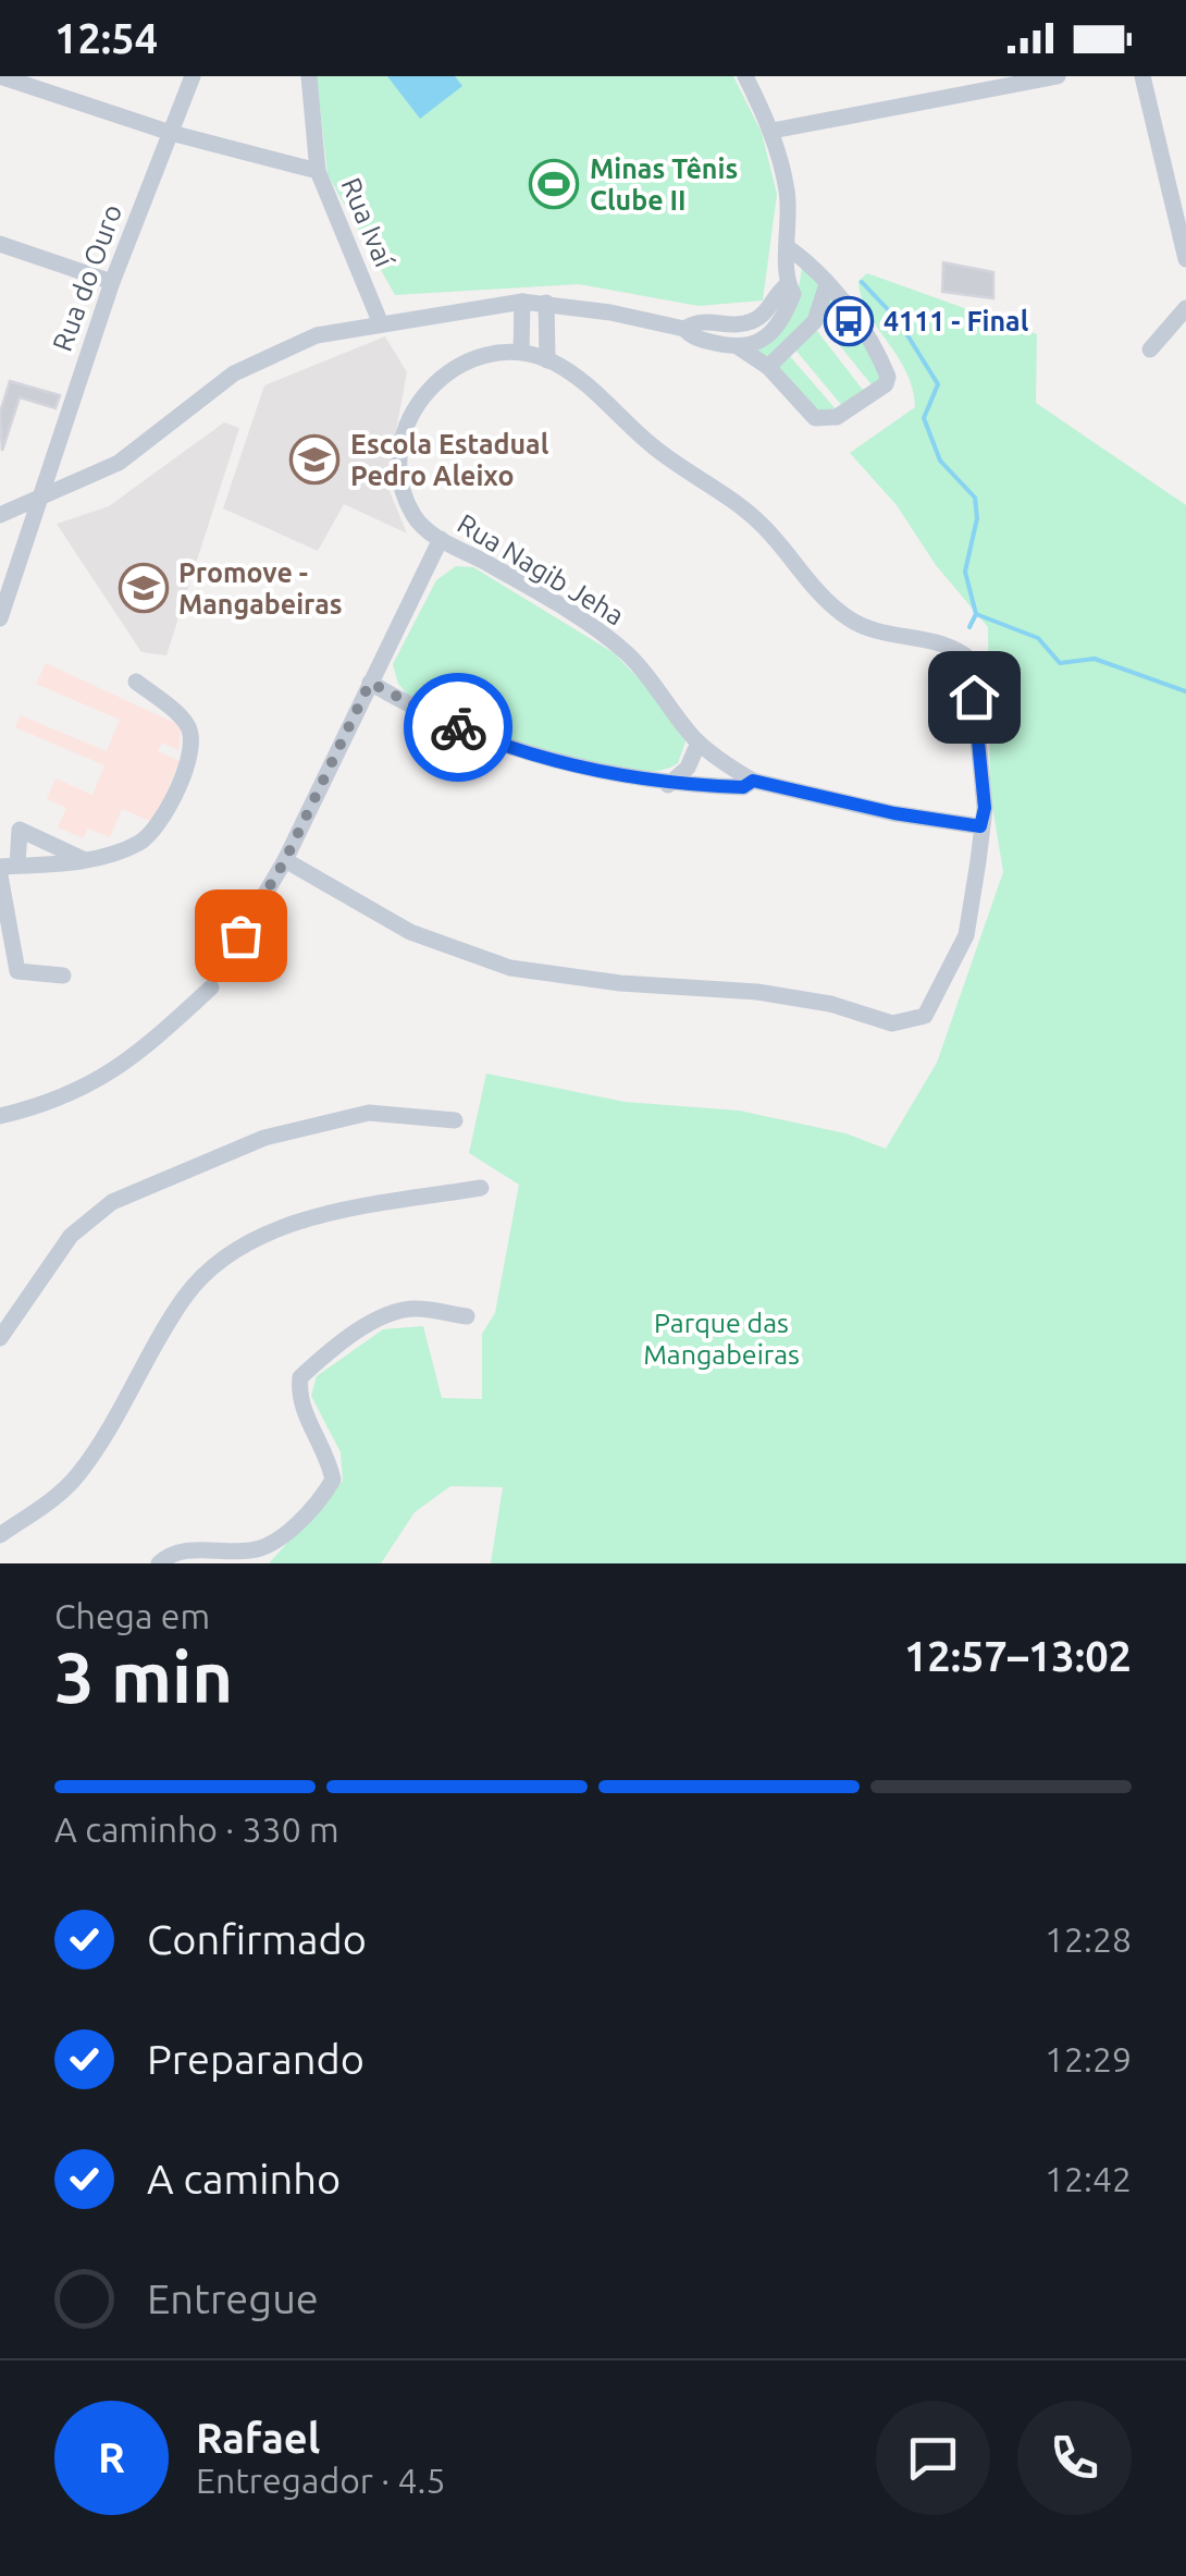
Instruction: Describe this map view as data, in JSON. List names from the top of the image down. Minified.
{"streets":{"street":["Rua Ivaí","Rua do Ouro","Rua Nagib Jeha"]},"parks":["Parque das Mangabeiras"],"places":{"sports":["Minas Tênis Clube II"],"bus stop":["4111 - Final"],"school or university":["Escola Estadual Pedro Aleixo","Promove - Mangabeiras"]},"page":{"status":"12:54","heading":["3 min","Chega em","12:57–13:02"],"panel":["Rafael","Entregador · 4.5"],"bar":"A caminho · 330 m","list":[["Confirmado","12:28"],["Preparando","12:29"],["A caminho","12:42"],"Entregue"],"round":"R"}}
